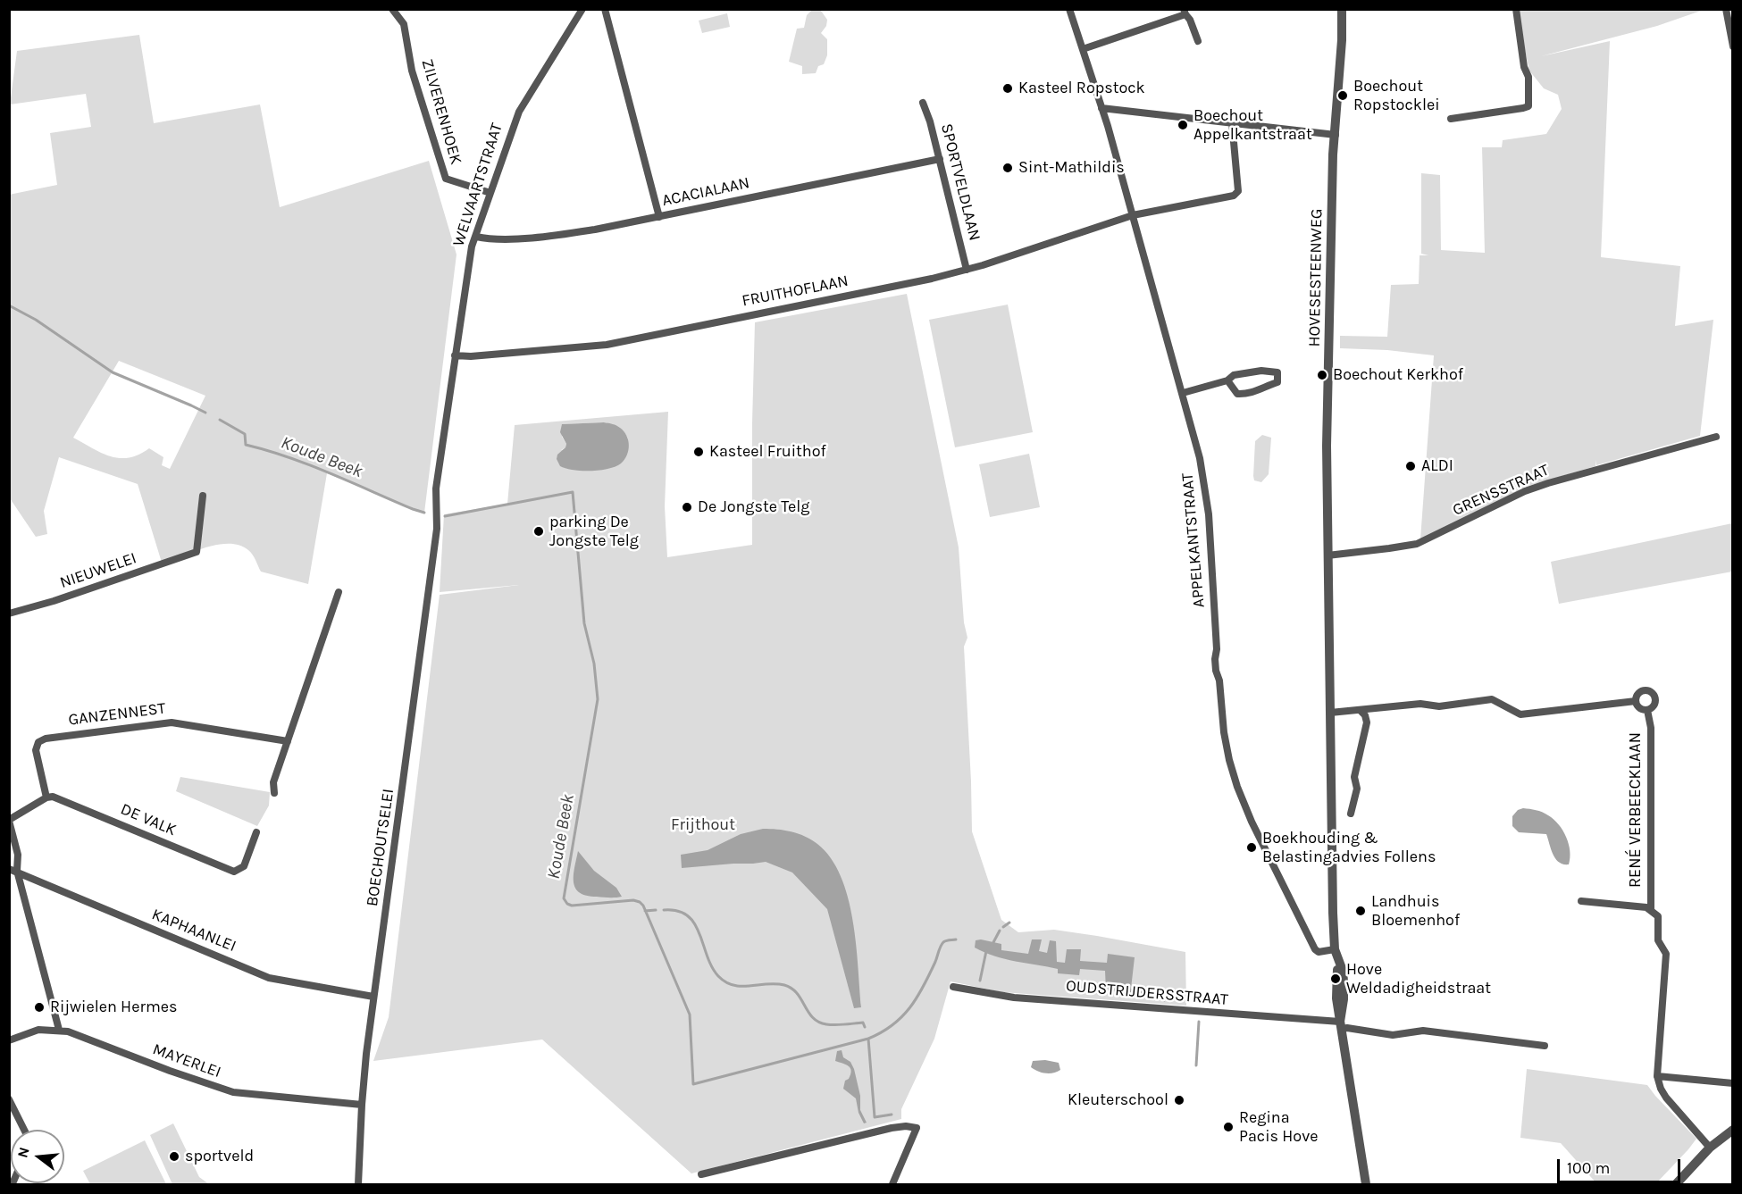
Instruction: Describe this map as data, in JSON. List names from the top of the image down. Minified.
{"streets":{"street":["ZILVERENHOEK","SPORTVELDLAAN","WELVAARTSTRAAT","ACACIALAAN","HOVESESTEENWEG","FRUITHOFLAAN","GRENSSTRAAT","APPELKANTSTRAAT","NIEUWELEI","GANZENNEST","RENÉ VERBEECKLAAN","DE VALK","BOECHOUTSELEI","KAPHAANLEI","OUDSTRIJDERSSTRAAT","MAYERLEI"]},"crossings":[["ZILVERENHOEK","WELVAARTSTRAAT"],["SPORTVELDLAAN","ACACIALAAN"],["SPORTVELDLAAN","FRUITHOFLAAN"],["WELVAARTSTRAAT","ACACIALAAN"],["WELVAARTSTRAAT","FRUITHOFLAAN"],["WELVAARTSTRAAT","BOECHOUTSELEI"],["HOVESESTEENWEG","GRENSSTRAAT"],["HOVESESTEENWEG","APPELKANTSTRAAT"],["HOVESESTEENWEG","OUDSTRIJDERSSTRAAT"],["FRUITHOFLAAN","APPELKANTSTRAAT"],["GANZENNEST","DE VALK"],["BOECHOUTSELEI","KAPHAANLEI"],["BOECHOUTSELEI","MAYERLEI"]],"water":["Koude Beek"],"parks":["Frijthout"],"places":["Kasteel Ropstock","Boechout Ropstocklei","Boechout Appelkantstraat","Sint-Mathildis","Boechout Kerkhof","Kasteel Fruithof","ALDI","De Jongste Telg","parking De Jongste Telg","Boekhouding & Belastingadvies Follens","Landhuis Bloemenhof","Hove Weldadigheidstraat","Rijwielen Hermes","Kleuterschool","Regina Pacis Hove","sportveld"],"scale_bar":"100 m","north":"left"}
